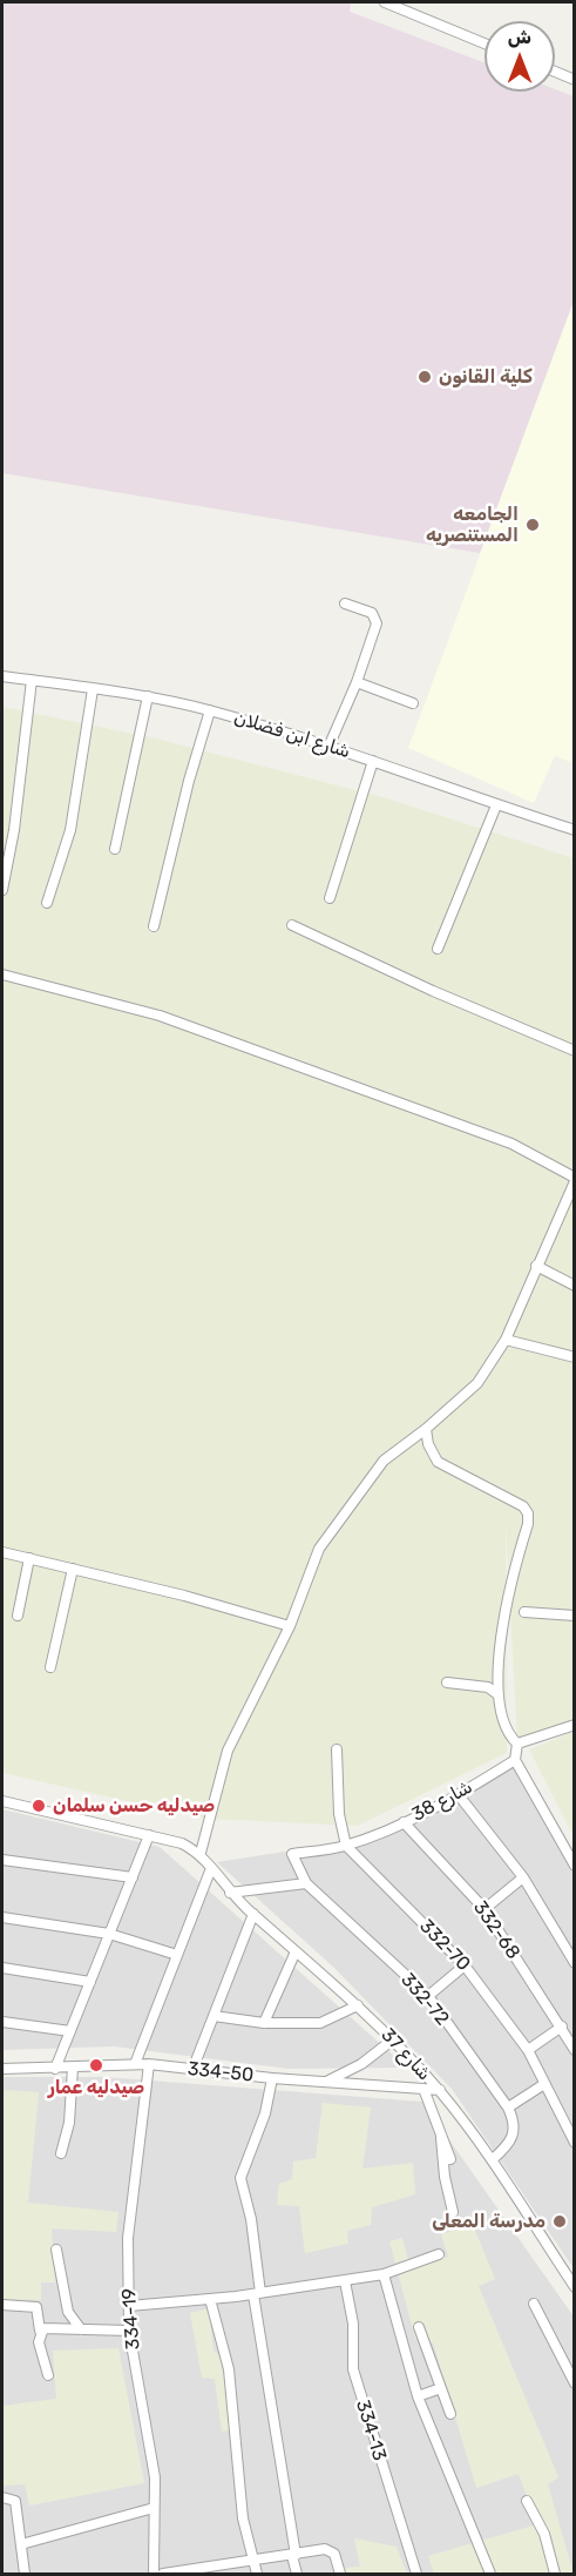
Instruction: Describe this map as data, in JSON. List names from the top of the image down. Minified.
{"streets":{"street":["شارع ابن فضلان","شارع 38","332-68","332-70","332-72","شارع 37","334-50","334-19","334-13"]},"crossings":[["شارع 38","332-68"],["شارع 38","332-70"],["شارع 38","332-72"],["شارع 37","334-50"],["334-50","334-19"]],"places":["كلية القانون","الجامعه المستنصريه","صيدليه حسن سلمان","صيدليه عمار","مدرسة المعلى"],"north":"top"}
